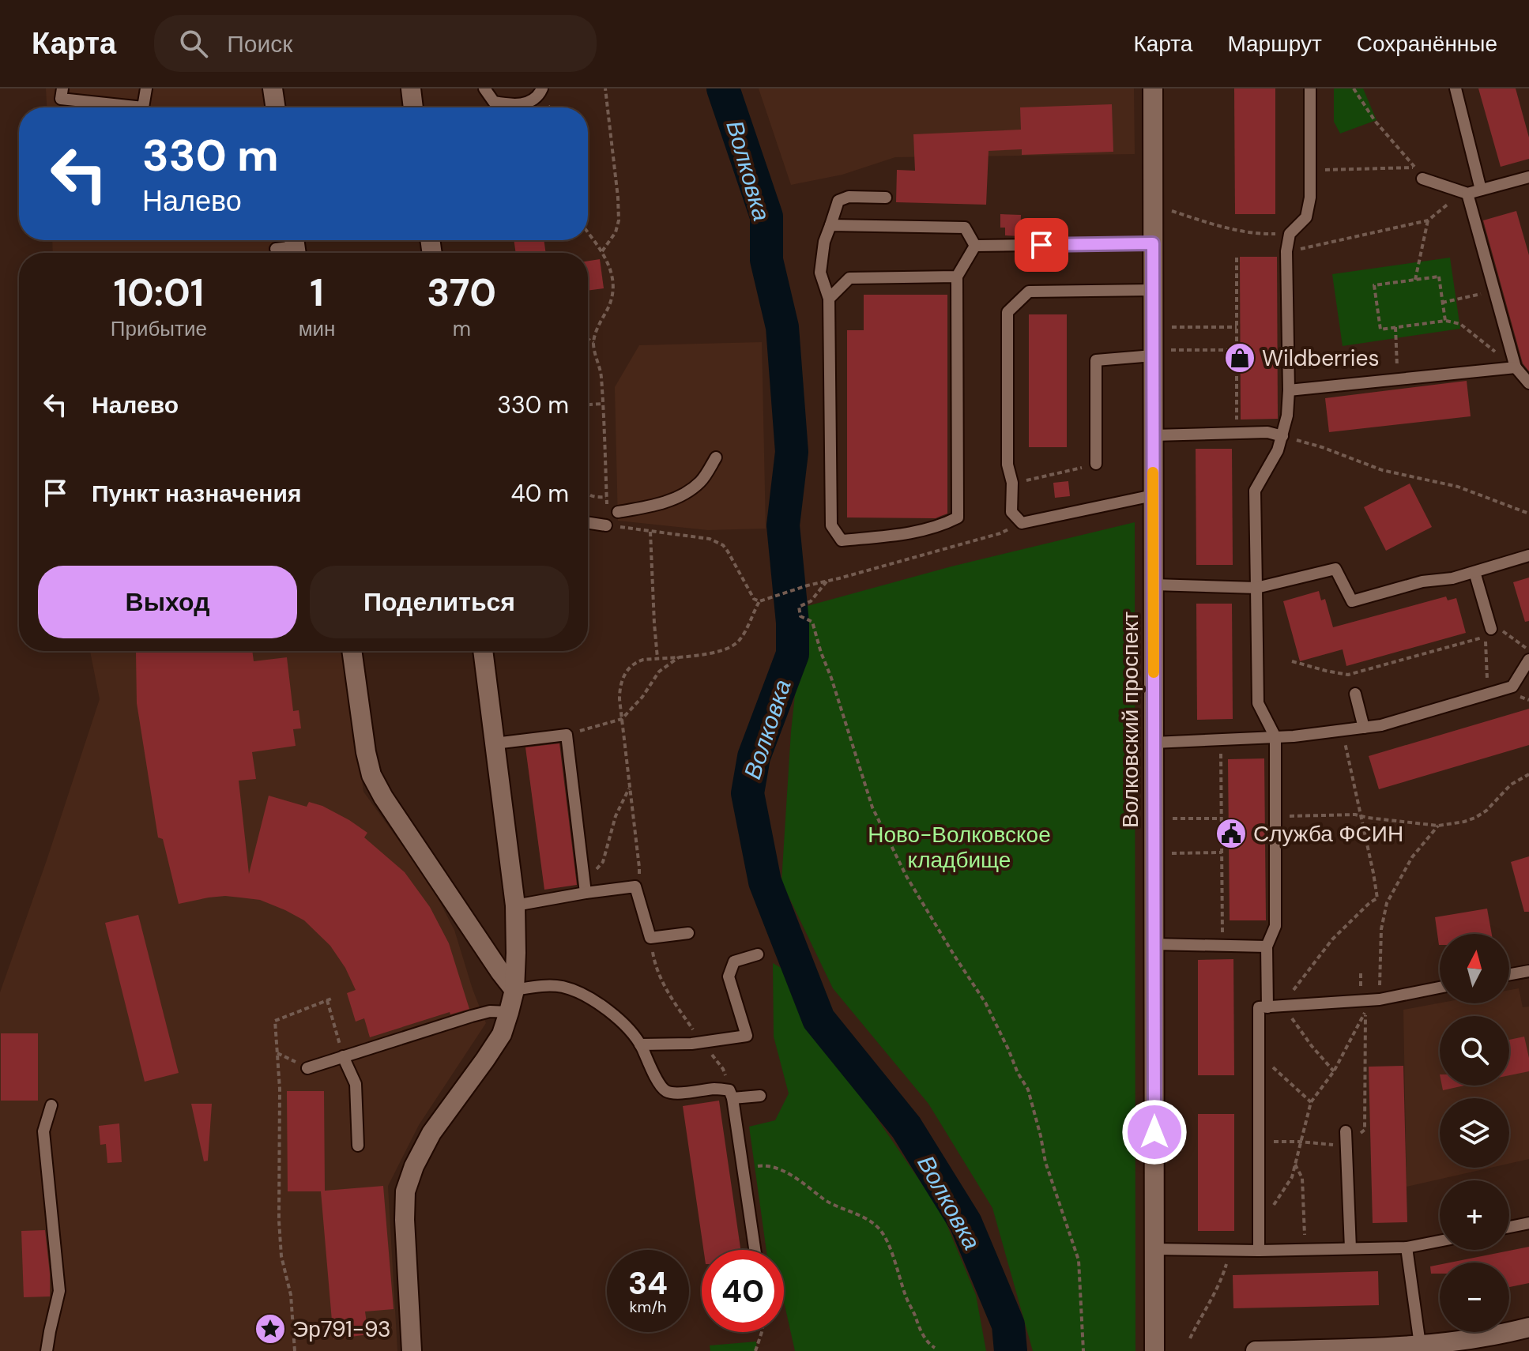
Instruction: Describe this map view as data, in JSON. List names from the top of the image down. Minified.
{"streets":{"street":["Волковский проспект"]},"water":["Волковка"],"parks":["Ново-Волковское кладбище"],"places":{"shop":["Wildberries"],"public building":["Служба ФСИН"],"place":["Эр791-93"]},"north":"top","page":{"header":"Карта","search":"Поиск","nav":["Карта","Маршрут","Сохранённые"],"turn":["330 m","Налево"],"eta":["10:01","Прибытие","1","мин","370","m"],"list":[{"name":"Налево","value":"330 m"},{"name":"Пункт назначения","value":"40 m"}],"buttons":["Выход","Поделиться"],"map_buttons":["+","−"],"speed":"34 km/h","limit":"40"}}
